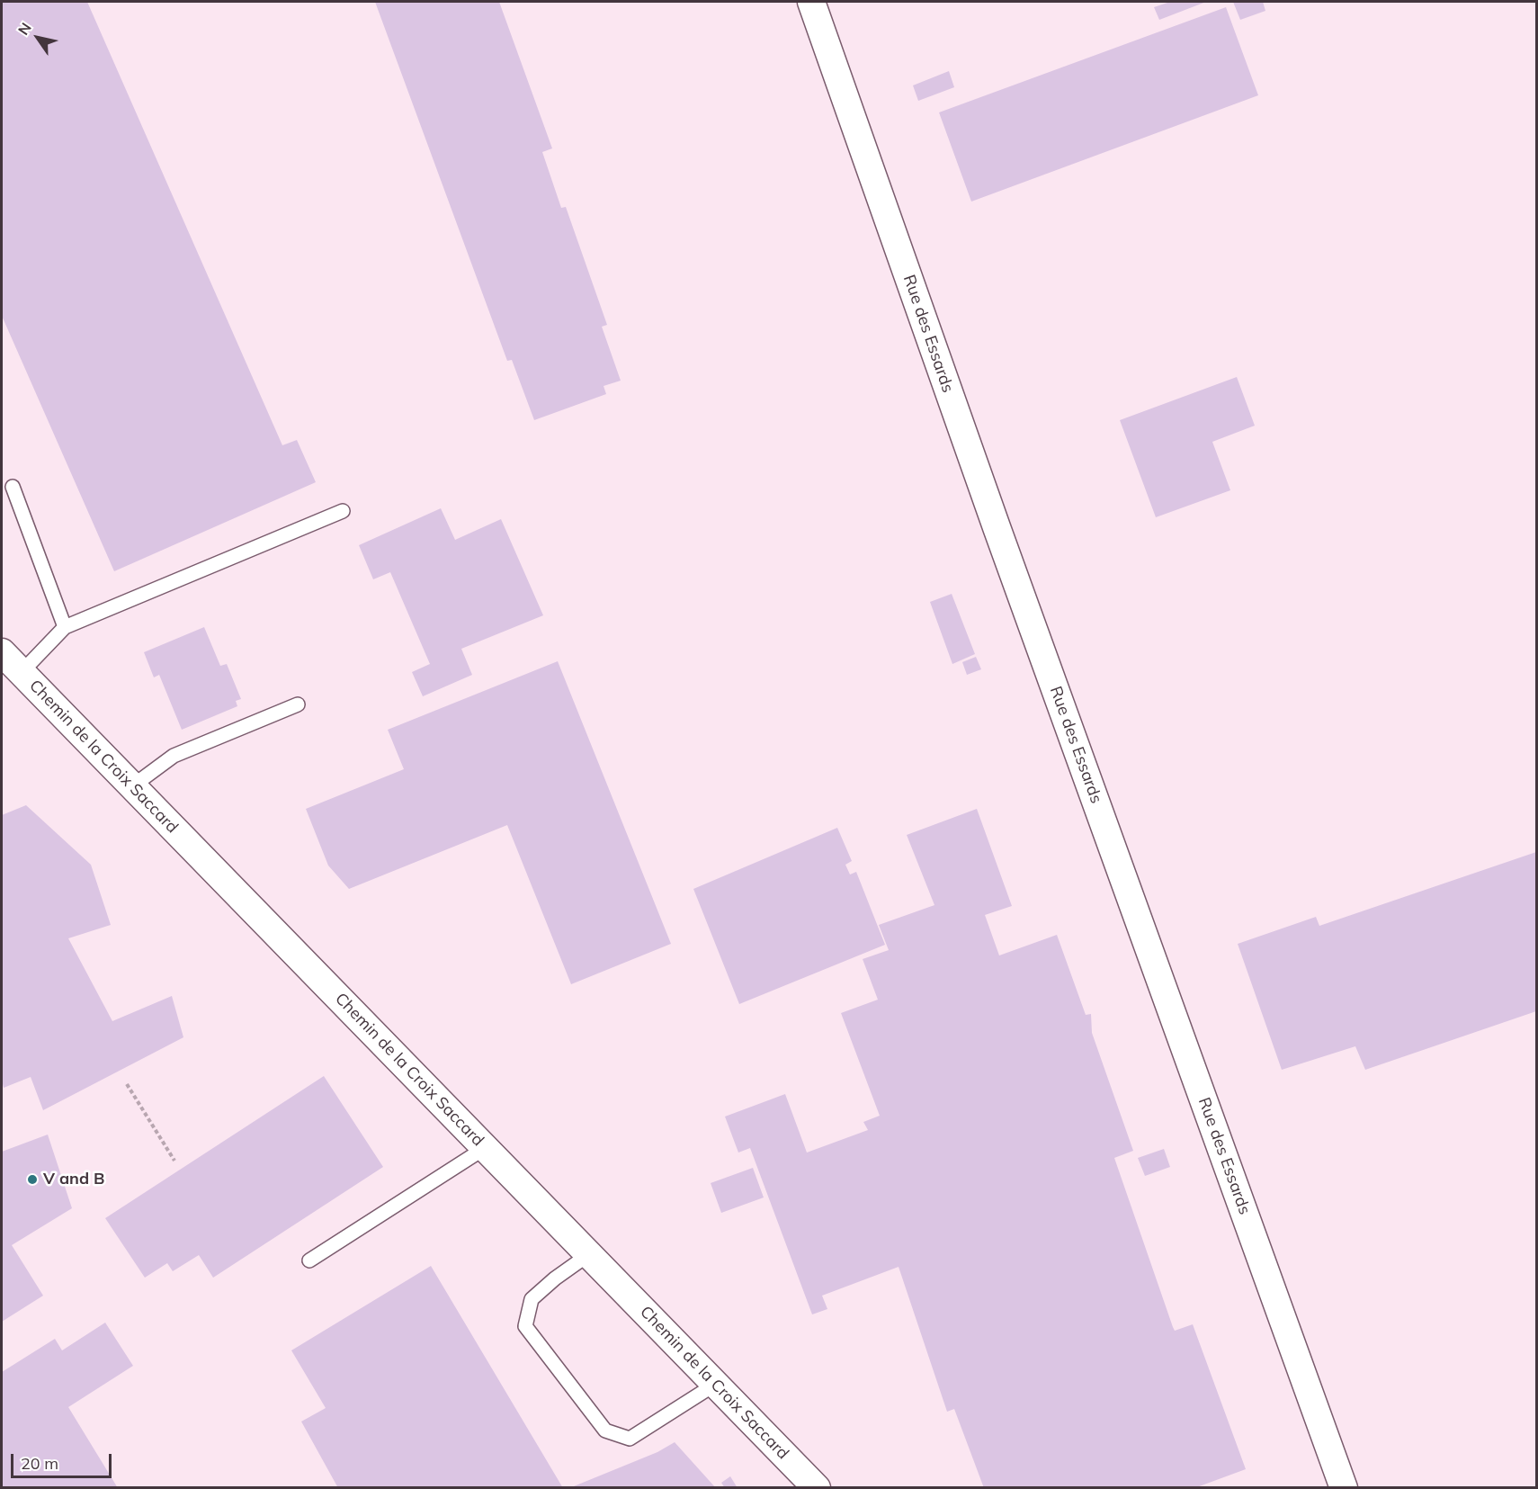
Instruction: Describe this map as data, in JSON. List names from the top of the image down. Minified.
{"streets":{"street":["Rue des Essards","Chemin de la Croix Saccard"]},"places":["V and B"],"scale_bar":"20 m","north":"top left"}
